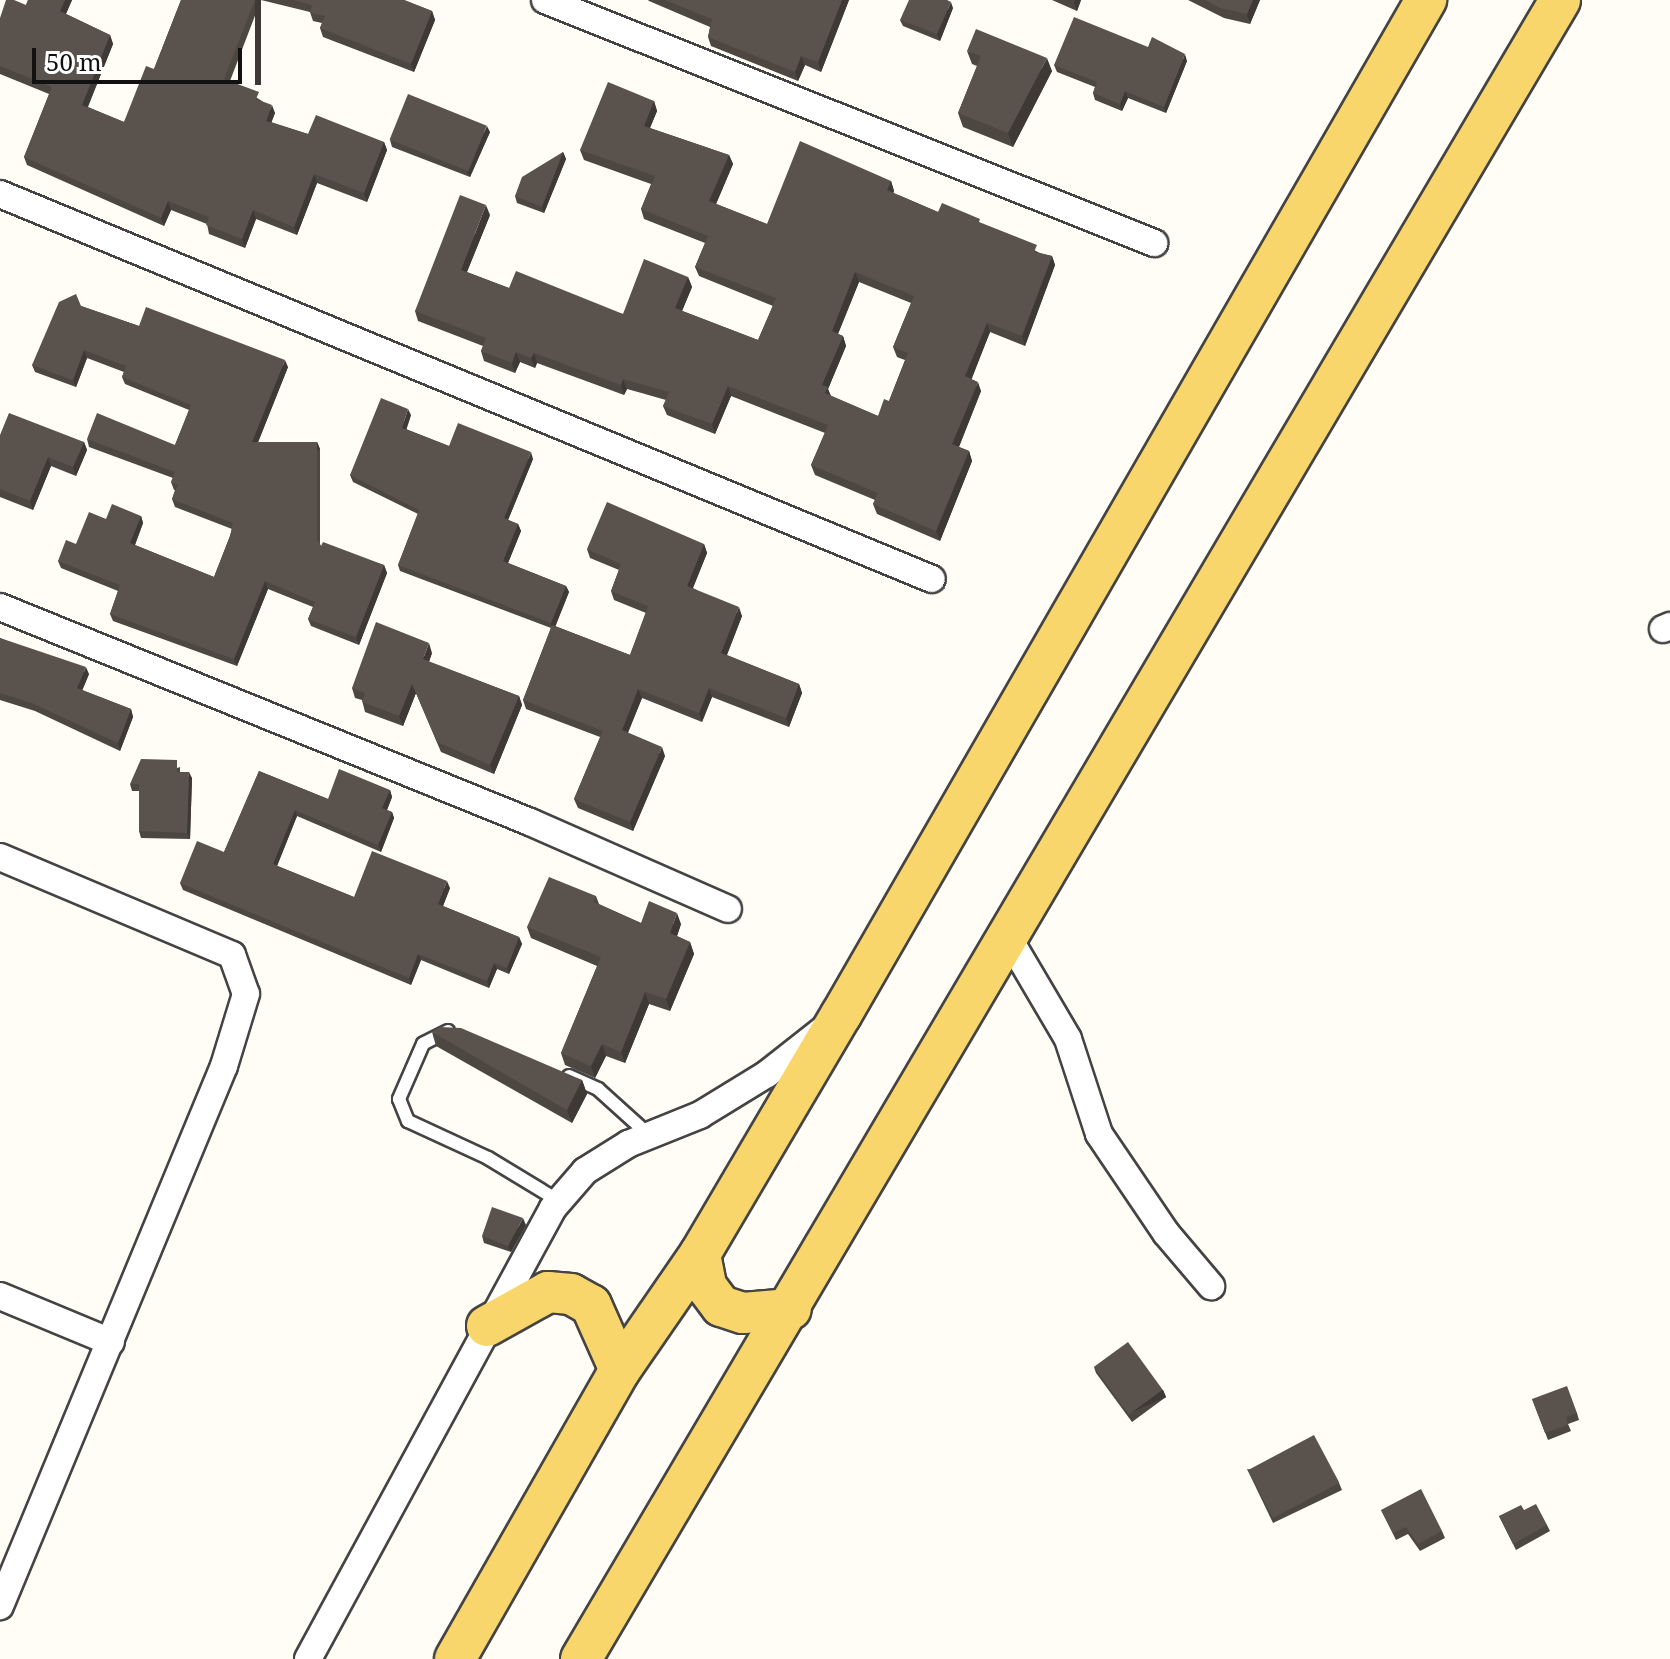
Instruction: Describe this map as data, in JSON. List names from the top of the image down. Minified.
{"scale_bar":"50 m"}
